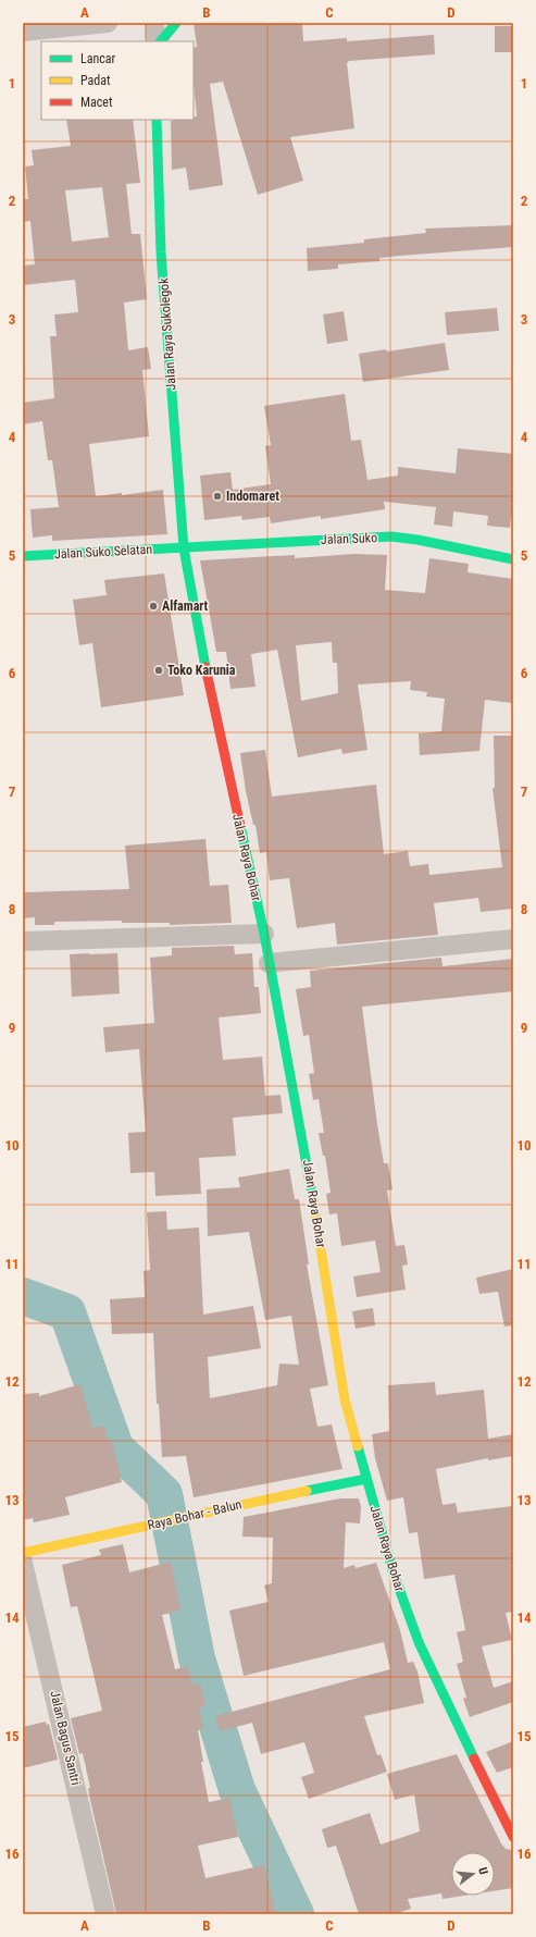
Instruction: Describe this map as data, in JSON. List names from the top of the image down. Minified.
{"streets":{"street":["Jalan Raya Sukolegok","Jalan Suko","Jalan Suko Selatan","Jalan Raya Bohar","Raya Bohar - Balun","Jalan Bagus Santri"]},"crossings":[["Jalan Raya Sukolegok","Jalan Suko"],["Jalan Raya Sukolegok","Jalan Suko Selatan"],["Jalan Raya Sukolegok","Jalan Raya Bohar"],["Jalan Suko","Jalan Suko Selatan"],["Jalan Suko","Jalan Raya Bohar"],["Jalan Suko Selatan","Jalan Raya Bohar"],["Jalan Raya Bohar","Raya Bohar - Balun"]],"places":["Indomaret","Alfamart","Toko Karunia"],"legend":["Lancar","Padat","Macet"],"north":"right","grid":{"columns":["A","B","C","D"],"rows":["1","2","3","4","5","6","7","8","9","10","11","12","13","14","15","16"]}}
